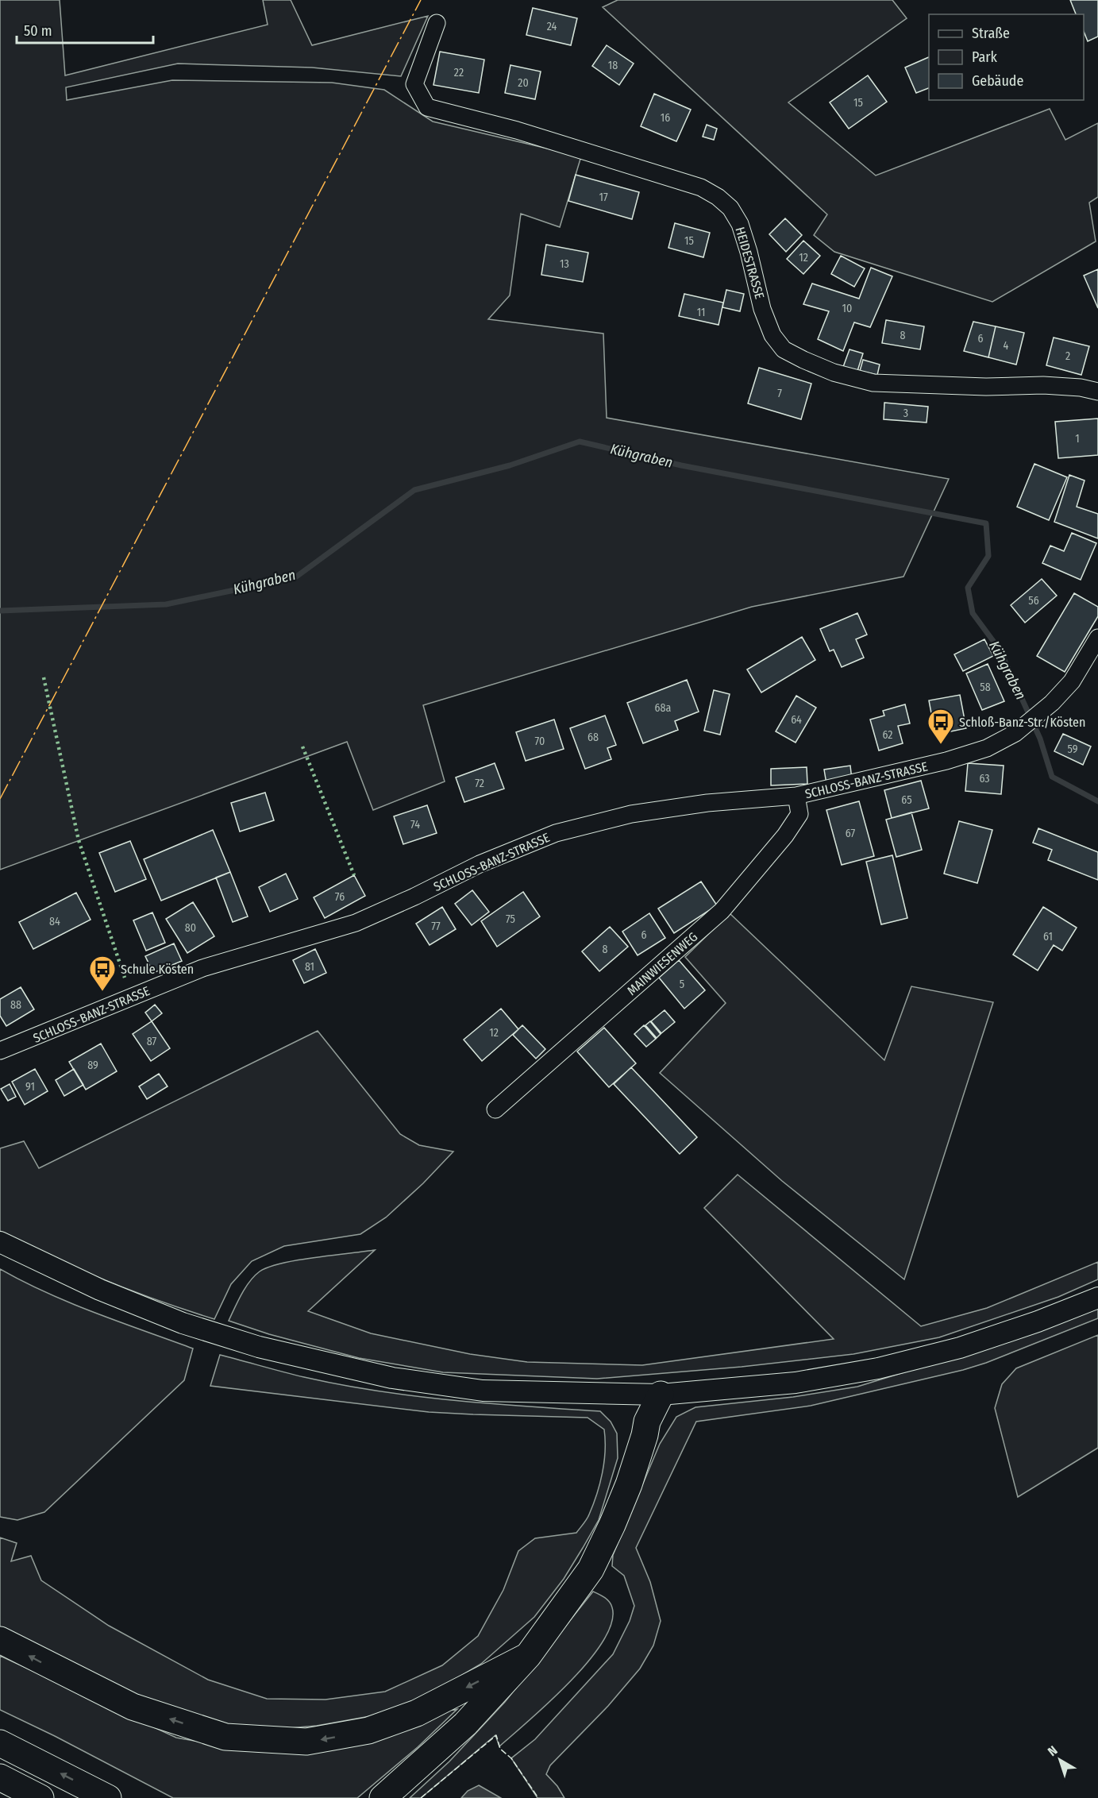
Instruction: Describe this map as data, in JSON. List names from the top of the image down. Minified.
{"streets":{"street":["HEIDESTRASSE","SCHLOSS-BANZ-STRASSE","MAINWIESENWEG"]},"crossings":[["SCHLOSS-BANZ-STRASSE","MAINWIESENWEG"]],"water":["Kühgraben"],"places":{"bus stop":["Schloß-Banz-Str./Kösten","Schule Kösten"]},"house_numbers":["24","18","22","20","15","16","17","15","12","13","10","11","8","6","4","2","7","3","1","56","58","68a","64","62","68","70","59","63","72","65","74","67","76","75","84","77","80","6","61","8","81","5","88","12","87","89","91"],"legend":["Straße","Park","Gebäude"],"scale_bar":"50 m","north":"top left"}
